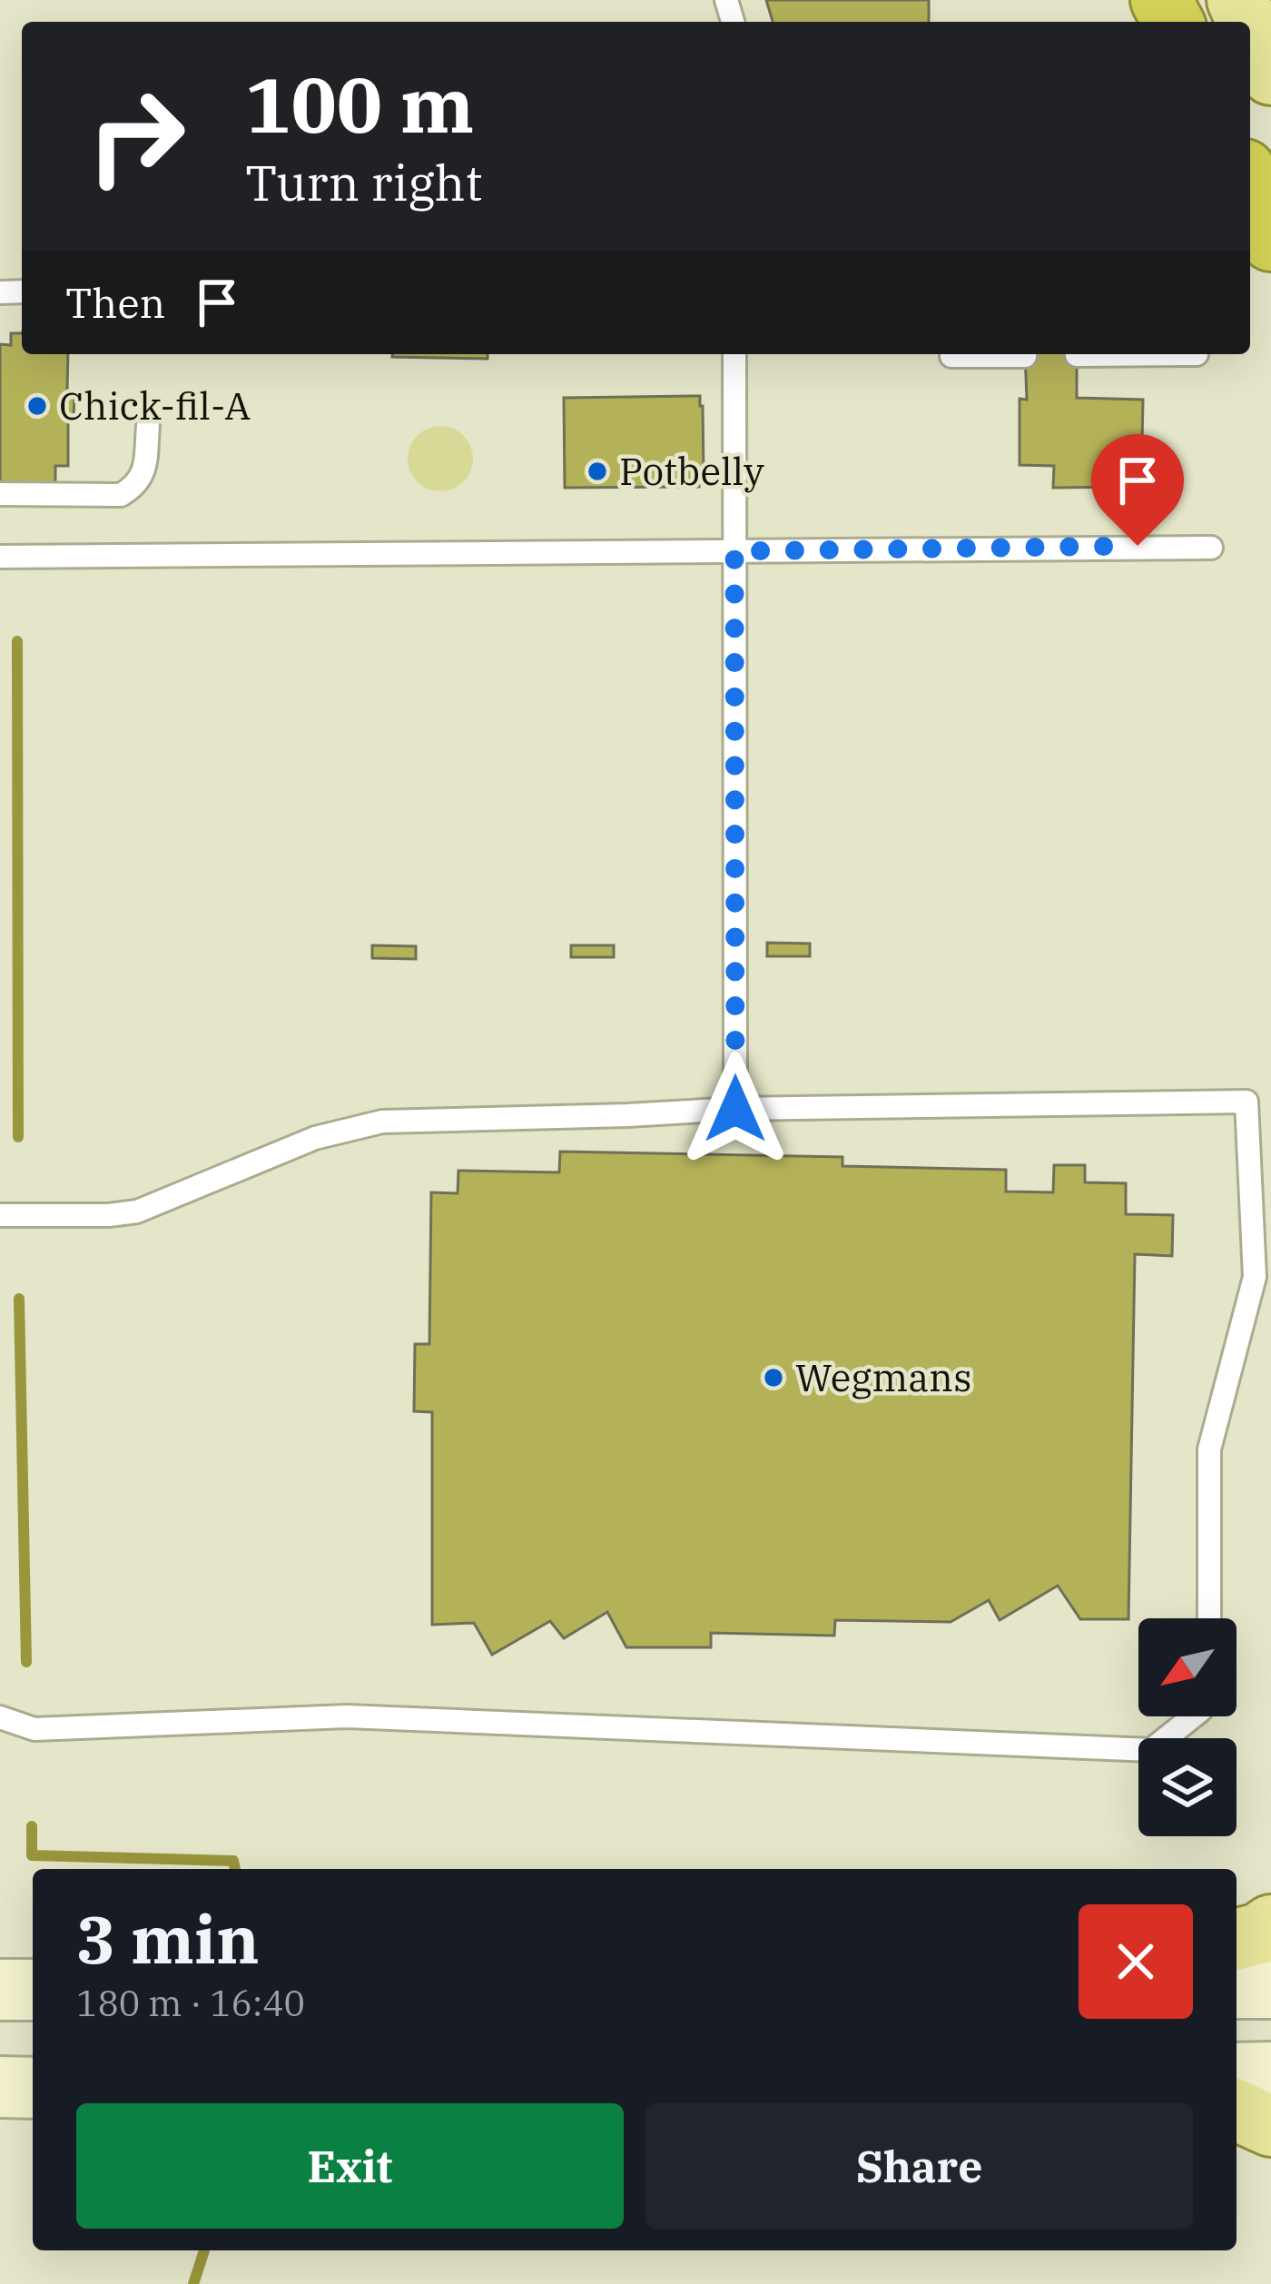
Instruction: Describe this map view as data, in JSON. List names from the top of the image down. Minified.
{"places":["Chick-fil-A","Potbelly","Wegmans"],"north":"bottom left","page":{"turn":["100 m","Turn right"],"then":"Then","heading":["3 min","180 m · 16:40"],"buttons":["Exit","Share"]}}
